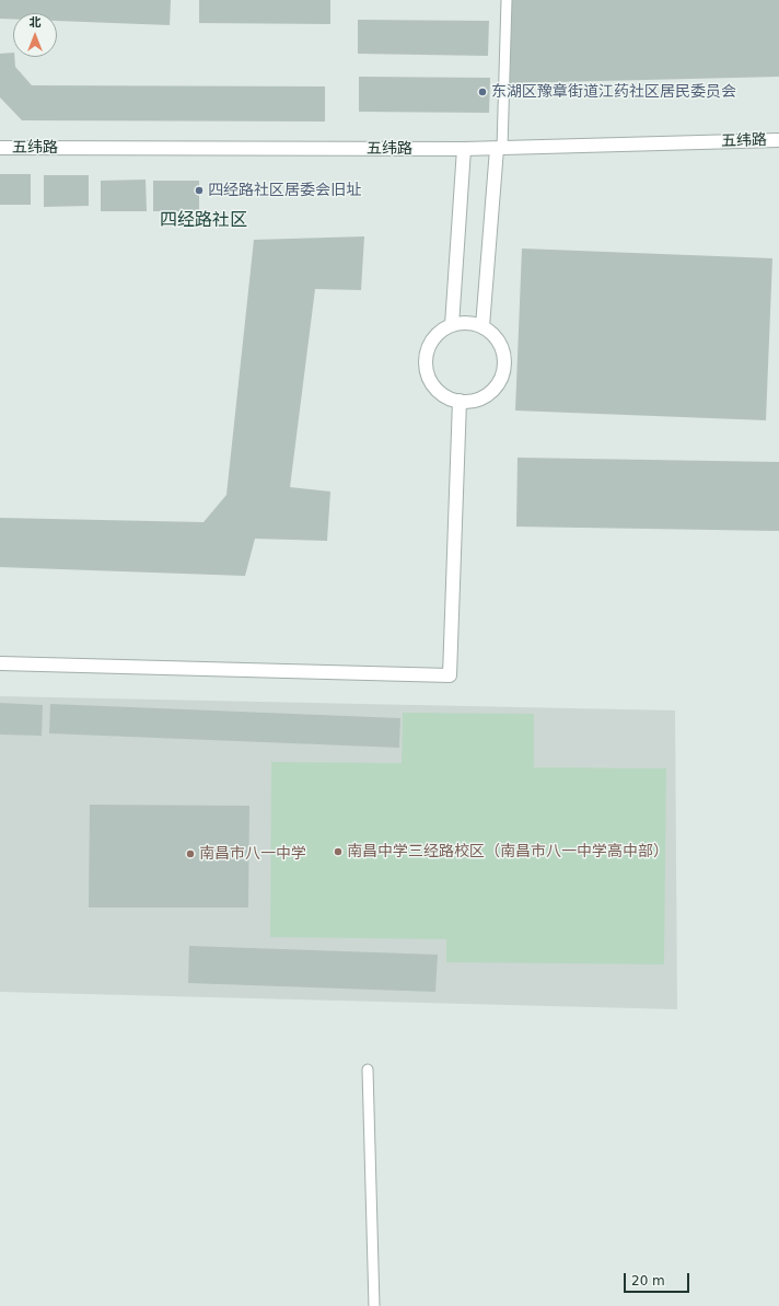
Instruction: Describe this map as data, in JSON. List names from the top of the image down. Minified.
{"streets":{"street":["五纬路"]},"districts":["四经路社区"],"places":["东湖区豫章街道江药社区居民委员会","四经路社区居委会旧址","南昌中学三经路校区（南昌市八一中学高中部）","南昌市八一中学"],"scale_bar":"20 m","north":"top"}
